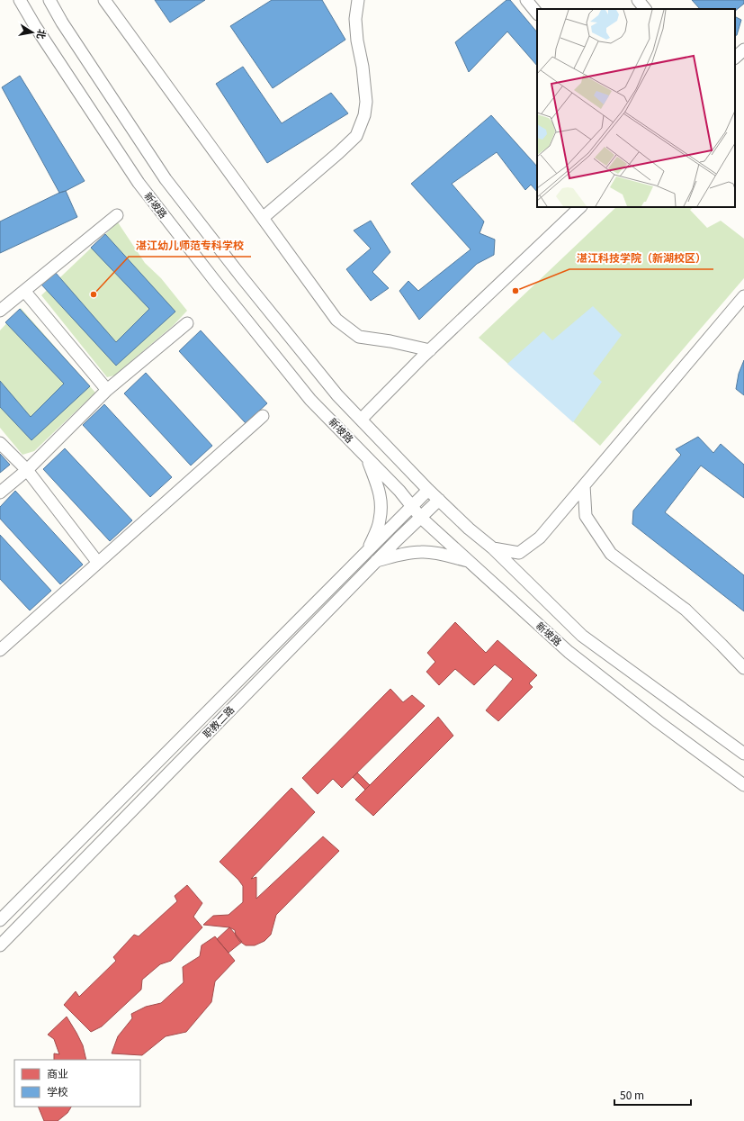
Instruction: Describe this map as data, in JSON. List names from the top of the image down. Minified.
{"streets":{"street":["新坡路","职教二路"]},"crossings":[["新坡路","职教二路"]],"places":["湛江科技学院（新湖校区）","湛江幼儿师范专科学校"],"legend":["商业","学校"],"scale_bar":"50 m","north":"right"}
